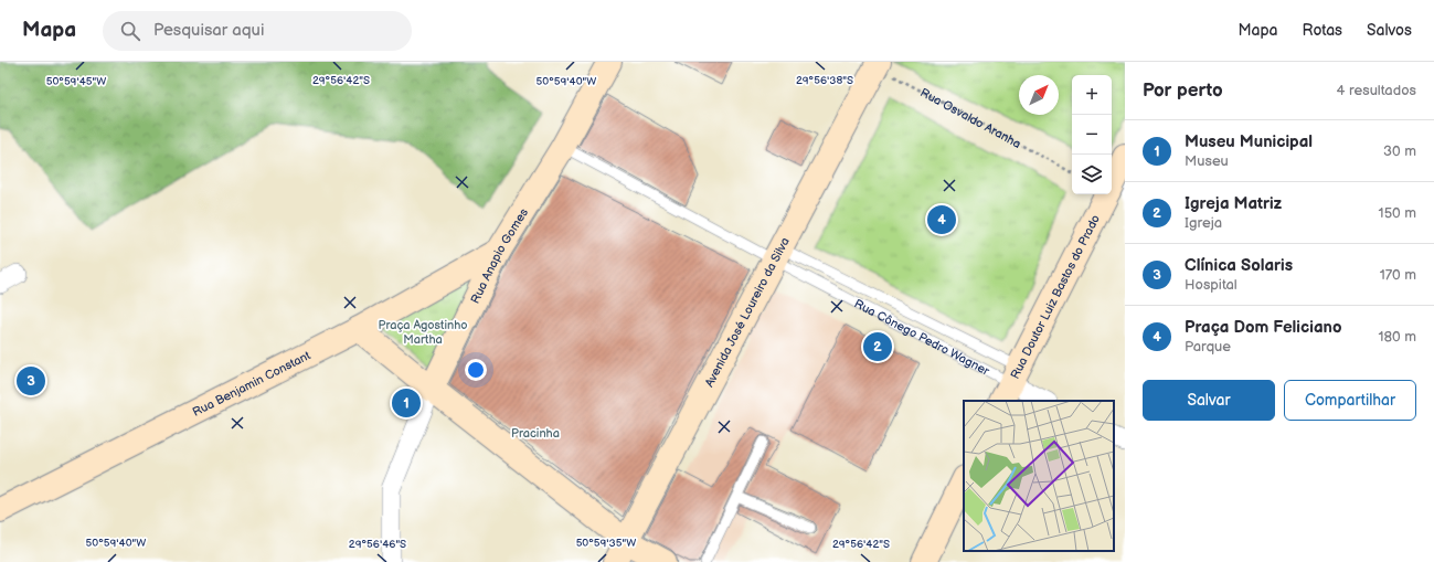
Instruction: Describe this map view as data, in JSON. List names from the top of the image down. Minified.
{"streets":{"street":["Rua Anapio Gomes","Rua Doutor Luiz Bastos do Prado","Avenida José Loureiro da Silva","Rua Cônego Pedro Wagner","Rua Benjamin Constant"],"path":["Rua Osvaldo Aranha"]},"crossings":[["Rua Osvaldo Aranha","Avenida José Loureiro da Silva"],["Rua Anapio Gomes","Rua Cônego Pedro Wagner"],["Rua Anapio Gomes","Rua Benjamin Constant"],["Rua Doutor Luiz Bastos do Prado","Rua Cônego Pedro Wagner"],["Avenida José Loureiro da Silva","Rua Cônego Pedro Wagner"]],"parks":["Praça Agostinho Martha","Pracinha"],"north":"top right","page":{"header":"Mapa","search":"Pesquisar aqui","nav":["Mapa","Rotas","Salvos"],"heading":["Por perto","4 resultados"],"map_buttons":["+","−"],"list":[{"mark":"1","name":"Museu Municipal","note":"Museu","value":"30 m"},{"mark":"2","name":"Igreja Matriz","note":"Igreja","value":"150 m"},{"mark":"3","name":"Clínica Solaris","note":"Hospital","value":"170 m"},{"mark":"4","name":"Praça Dom Feliciano","note":"Parque","value":"180 m"}],"pins":["4","2","3","1"],"buttons":["Salvar","Compartilhar"]},"coordinates":["29°56'42\"S","29°56'38\"S","50°59'45\"W","50°59'40\"W","50°59'35\"W","29°56'46\"S"]}
